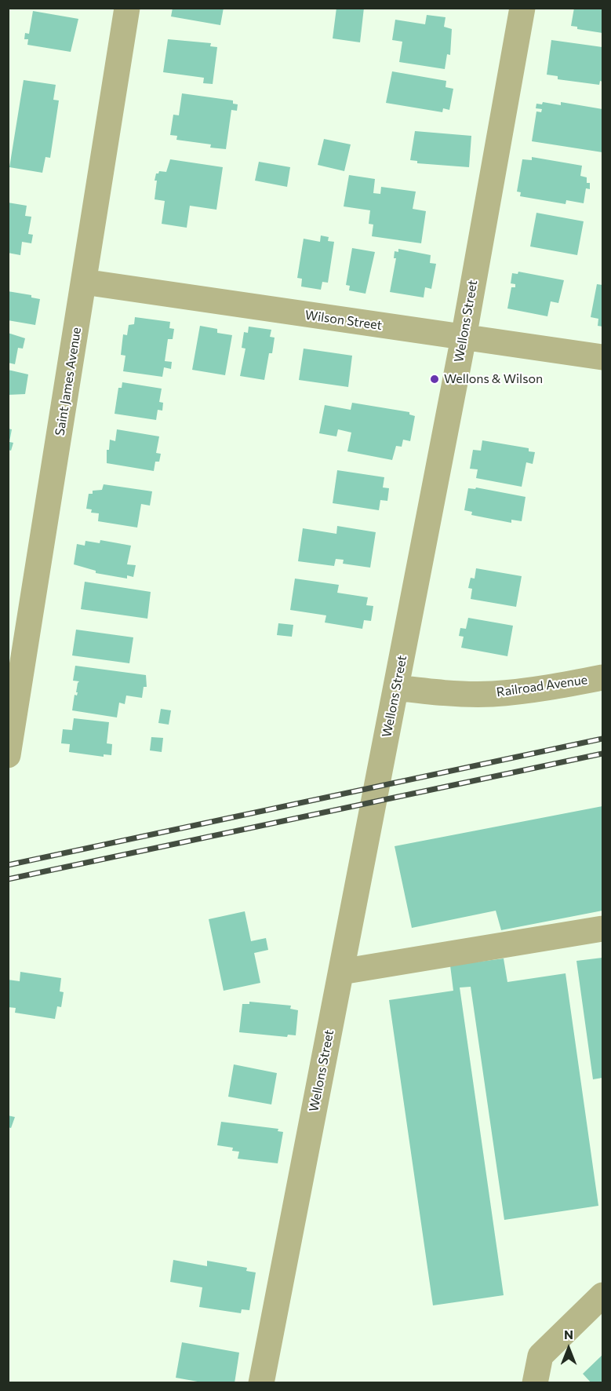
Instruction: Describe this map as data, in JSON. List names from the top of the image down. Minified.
{"streets":{"street":["Wilson Street","Wellons Street","Saint James Avenue","Railroad Avenue"]},"crossings":[["Wilson Street","Wellons Street"],["Wilson Street","Saint James Avenue"],["Wellons Street","Railroad Avenue"]],"places":["Wellons & Wilson"],"north":"top"}
